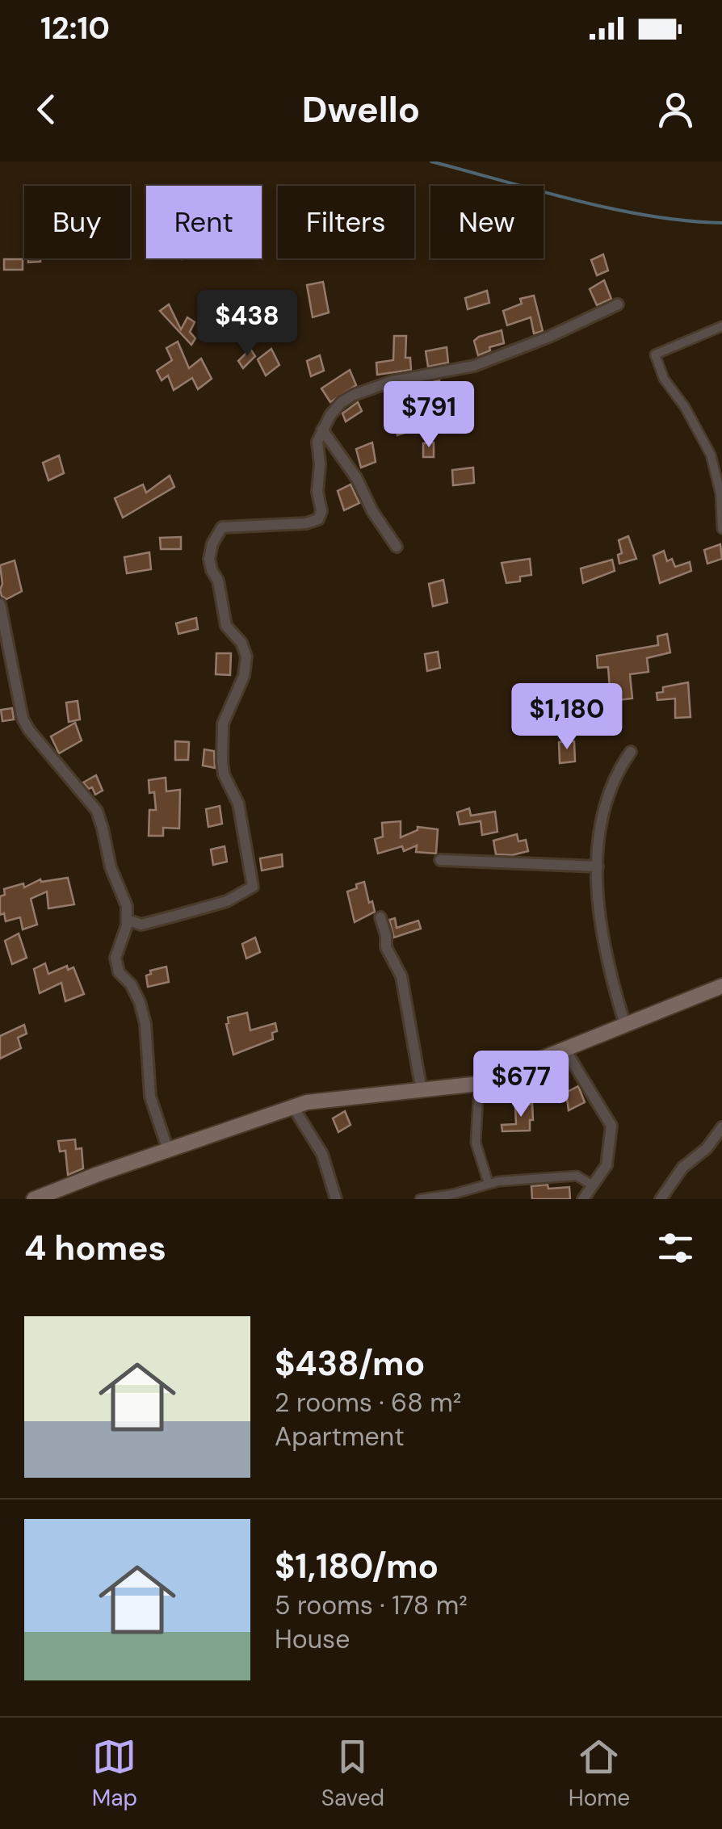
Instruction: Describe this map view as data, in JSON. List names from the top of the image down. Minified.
{"page":{"status":"12:10","header":"Dwello","chip":["Buy","Rent","Filters","New"],"price":["$438","$791","$1,180","$677"],"heading":"4 homes","list":[{"name":"$438/mo","note":"2 rooms · 68 m² · Apartment"},{"name":"$1,180/mo","note":"5 rooms · 178 m² · House"}],"tabs":["Map","Saved","Home"]}}
